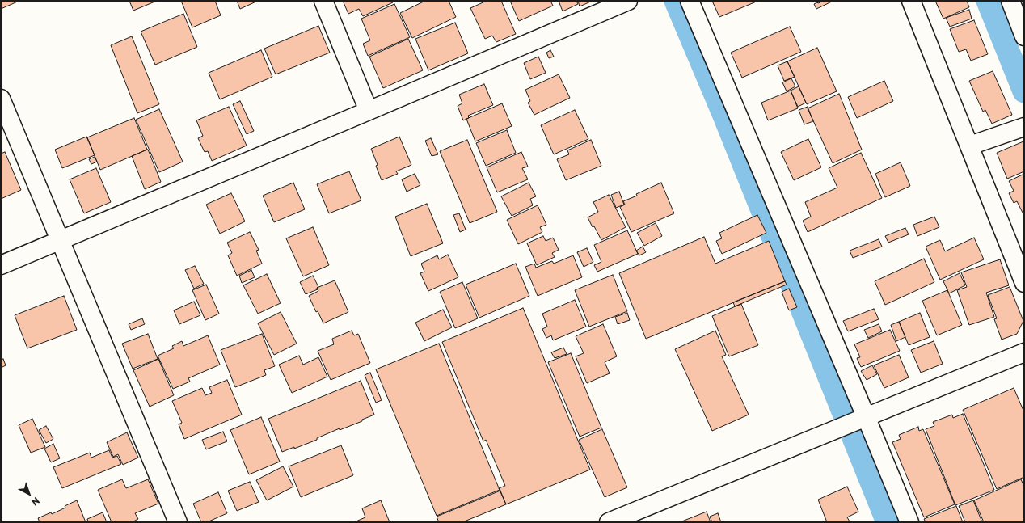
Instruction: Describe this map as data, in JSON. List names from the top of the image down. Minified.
{"north":"bottom right"}
